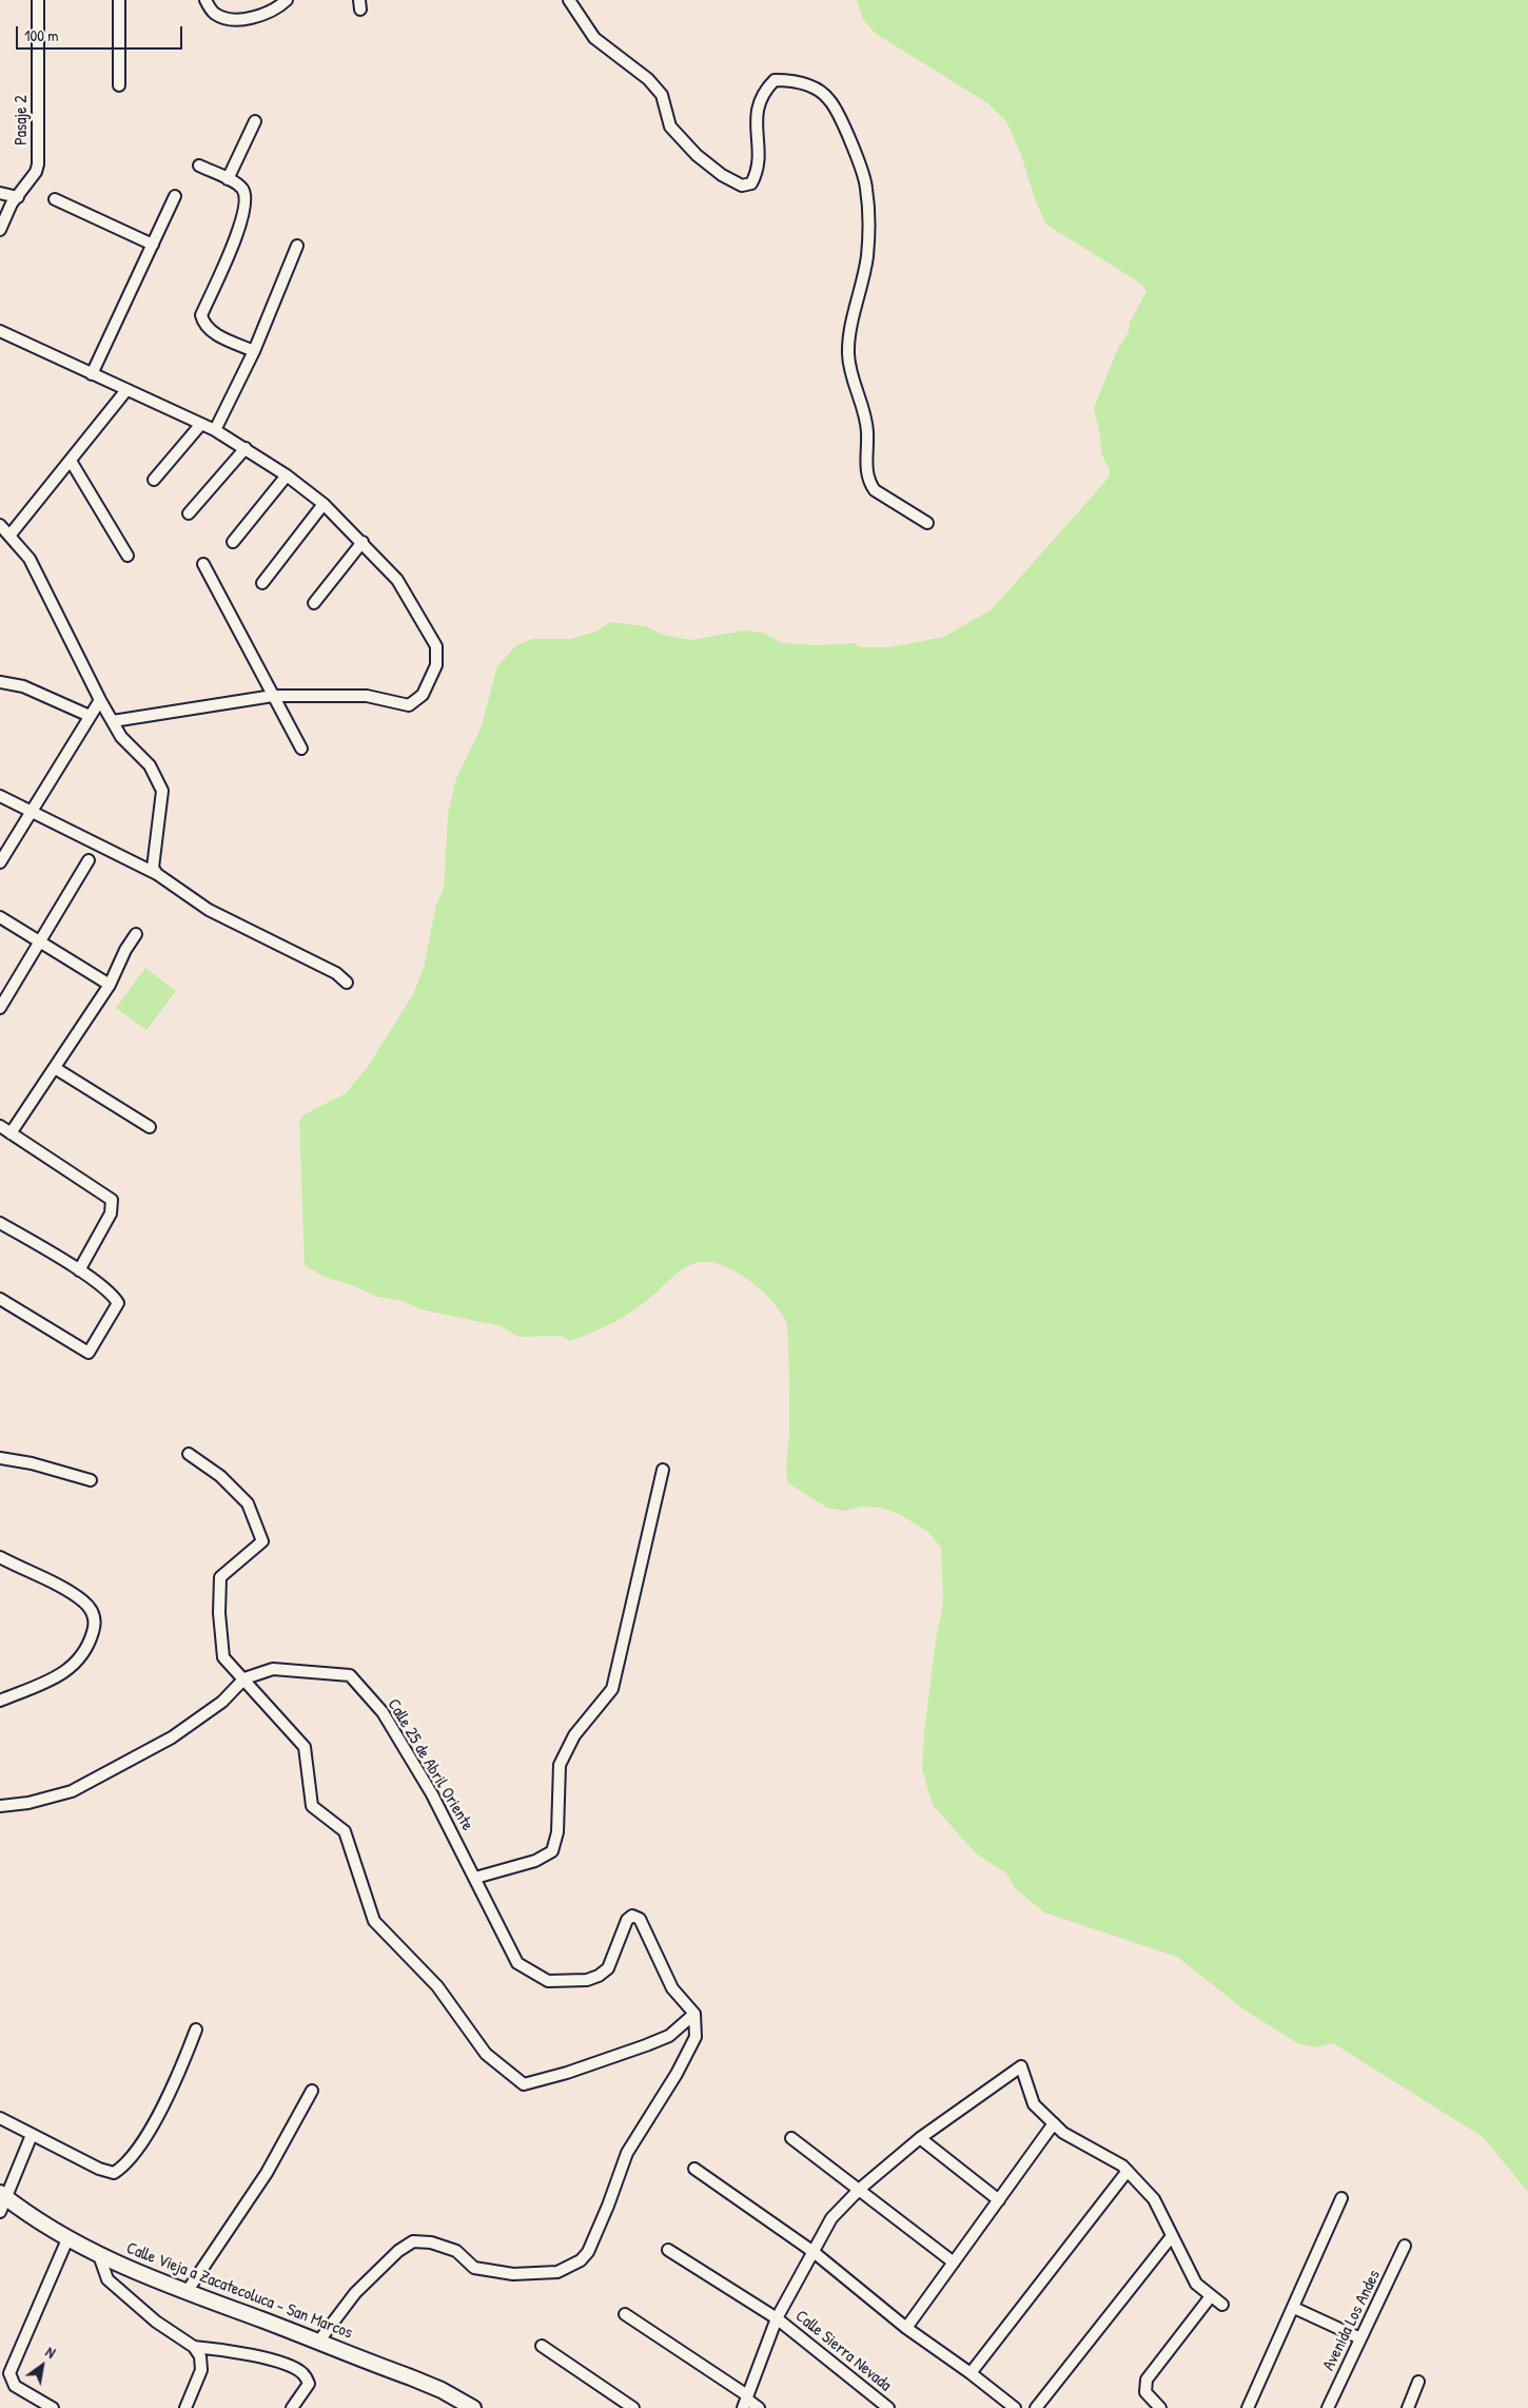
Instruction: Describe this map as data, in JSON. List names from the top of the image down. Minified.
{"streets":{"main road":["Calle Vieja a Zacatecoluca - San Marcos"],"street":["Pasaje 2","Calle 25 de Abril Oriente","Avenida Los Andes","Calle Sierra Nevada"]},"scale_bar":"100 m","north":"top right"}
